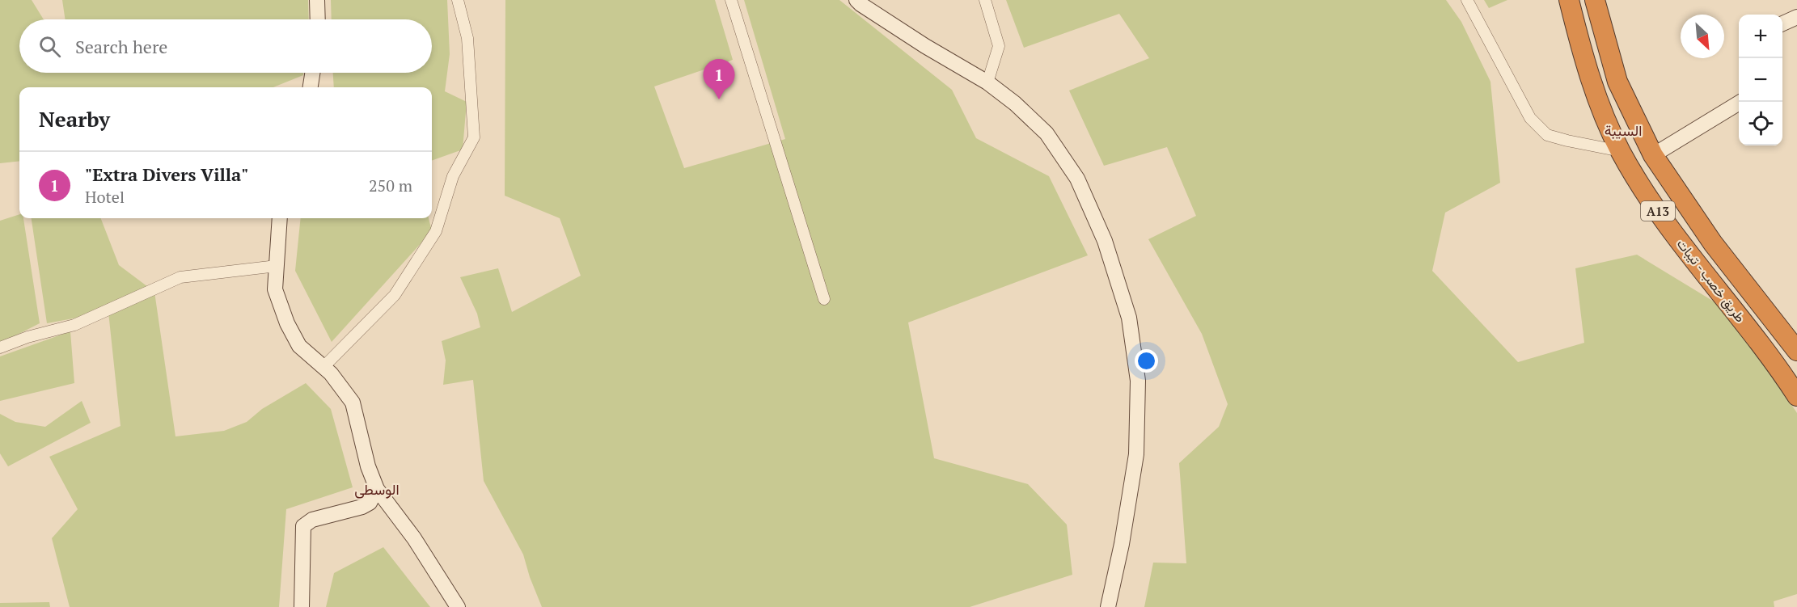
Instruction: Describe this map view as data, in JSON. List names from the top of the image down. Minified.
{"streets":{"highway":["A13","طريق خصب - تيبات"]},"districts":["السيبة","الوسطى"],"north":"bottom right","page":{"map_buttons":["+","−"],"search":"Search here","pins":"1","heading":"Nearby","list":[{"mark":"1","name":"\"Extra Divers Villa\"","note":"Hotel","value":"250 m"}]}}
